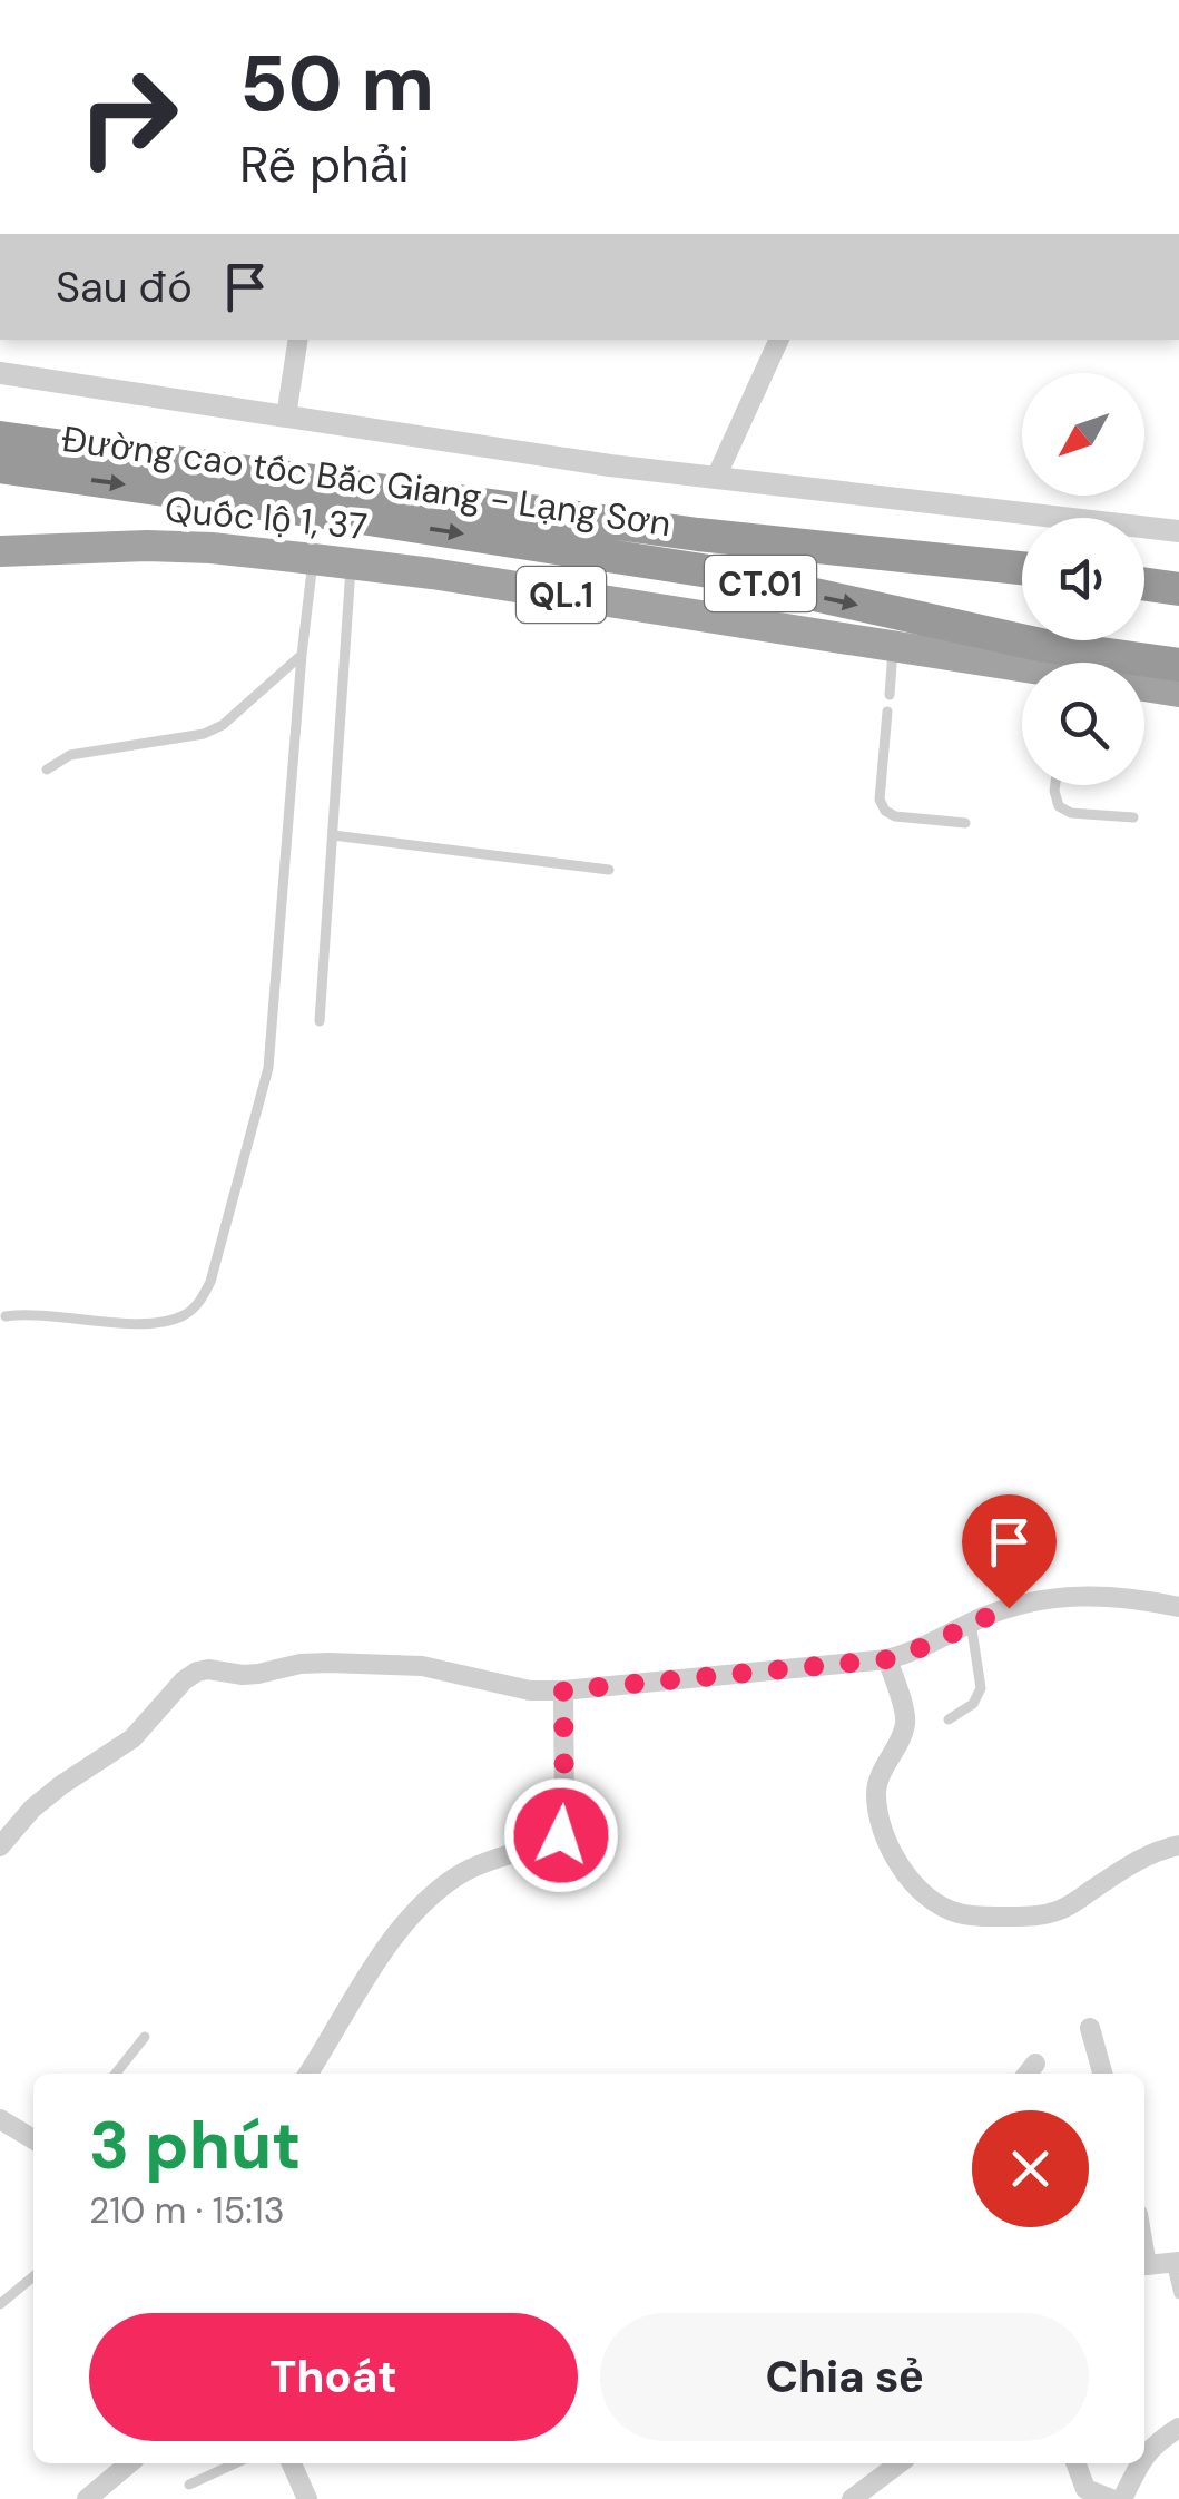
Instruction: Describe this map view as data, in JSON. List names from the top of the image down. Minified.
{"streets":{"highway":["Đường cao tốc Bắc Giang - Lạng Sơn","Quốc lộ 1, 37","CT.01","QL.1"]},"north":"bottom left","page":{"turn":["50 m","Rẽ phải"],"then":"Sau đó","heading":["3 phút","210 m · 15:13"],"buttons":["Thoát","Chia sẻ"]}}
